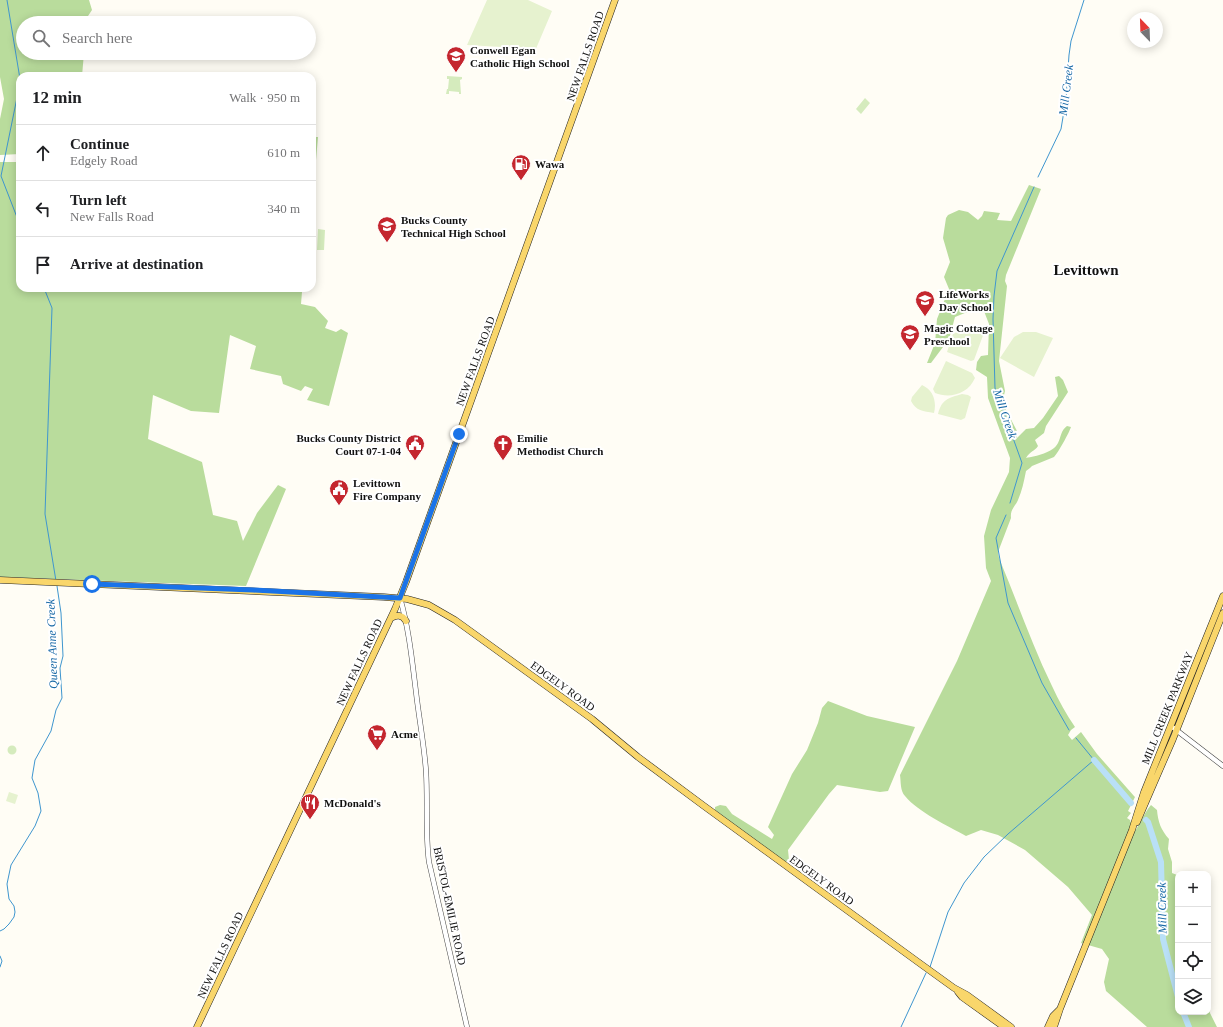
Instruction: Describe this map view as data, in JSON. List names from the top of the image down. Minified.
{"streets":{"main road":["NEW FALLS ROAD","EDGELY ROAD","MILL CREEK PARKWAY"],"street":["BRISTOL-EMILIE ROAD"]},"crossings":[["NEW FALLS ROAD","EDGELY ROAD"],["NEW FALLS ROAD","BRISTOL-EMILIE ROAD"],["EDGELY ROAD","BRISTOL-EMILIE ROAD"]],"districts":["Levittown"],"water":["Mill Creek","Queen Anne Creek"],"places":{"school or university":["Conwell Egan Catholic High School","Bucks County Technical High School","LifeWorks Day School","Magic Cottage Preschool"],"fuel station":["Wawa"],"public building":["Bucks County District Court 07-1-04","Levittown Fire Company"],"church":["Emilie Methodist Church"],"supermarket":["Acme"],"restaurant":["McDonald's"]},"north":"top left","page":{"search":"Search here","heading":["12 min","Walk · 950 m"],"list":[["Continue","Edgely Road","610 m"],["Turn left","New Falls Road","340 m"],"Arrive at destination"],"map_buttons":["+","−"]}}
